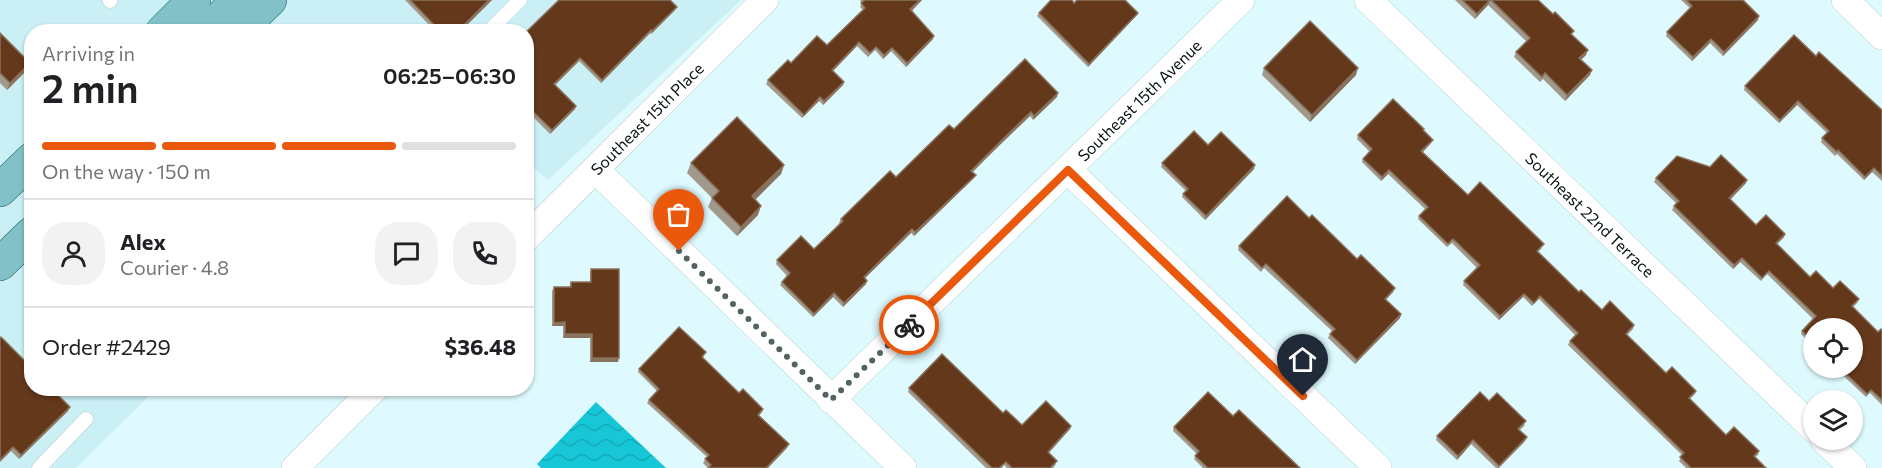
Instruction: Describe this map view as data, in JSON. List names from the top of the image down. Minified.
{"streets":{"street":["Southeast 15th Avenue","Southeast 15th Place","Southeast 22nd Terrace"]},"page":{"heading":["2 min","Arriving in","06:25–06:30"],"panel":["Alex","Courier · 4.8","Order #2429","$36.48"],"bar":"On the way · 150 m"}}
